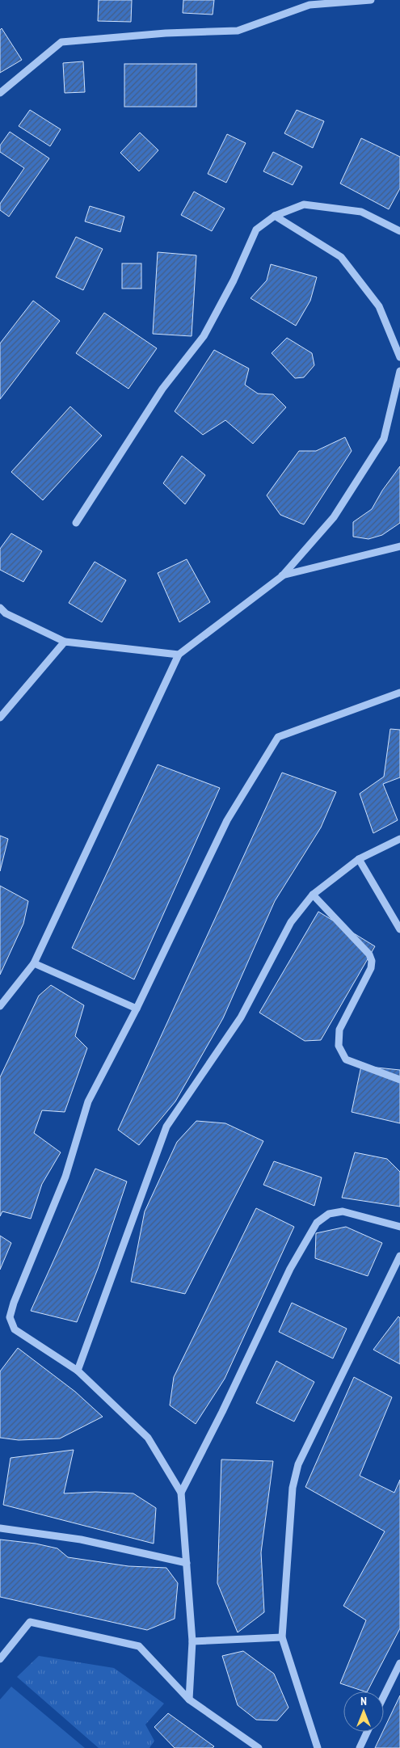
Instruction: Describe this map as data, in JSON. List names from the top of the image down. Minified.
{"north":"top"}
